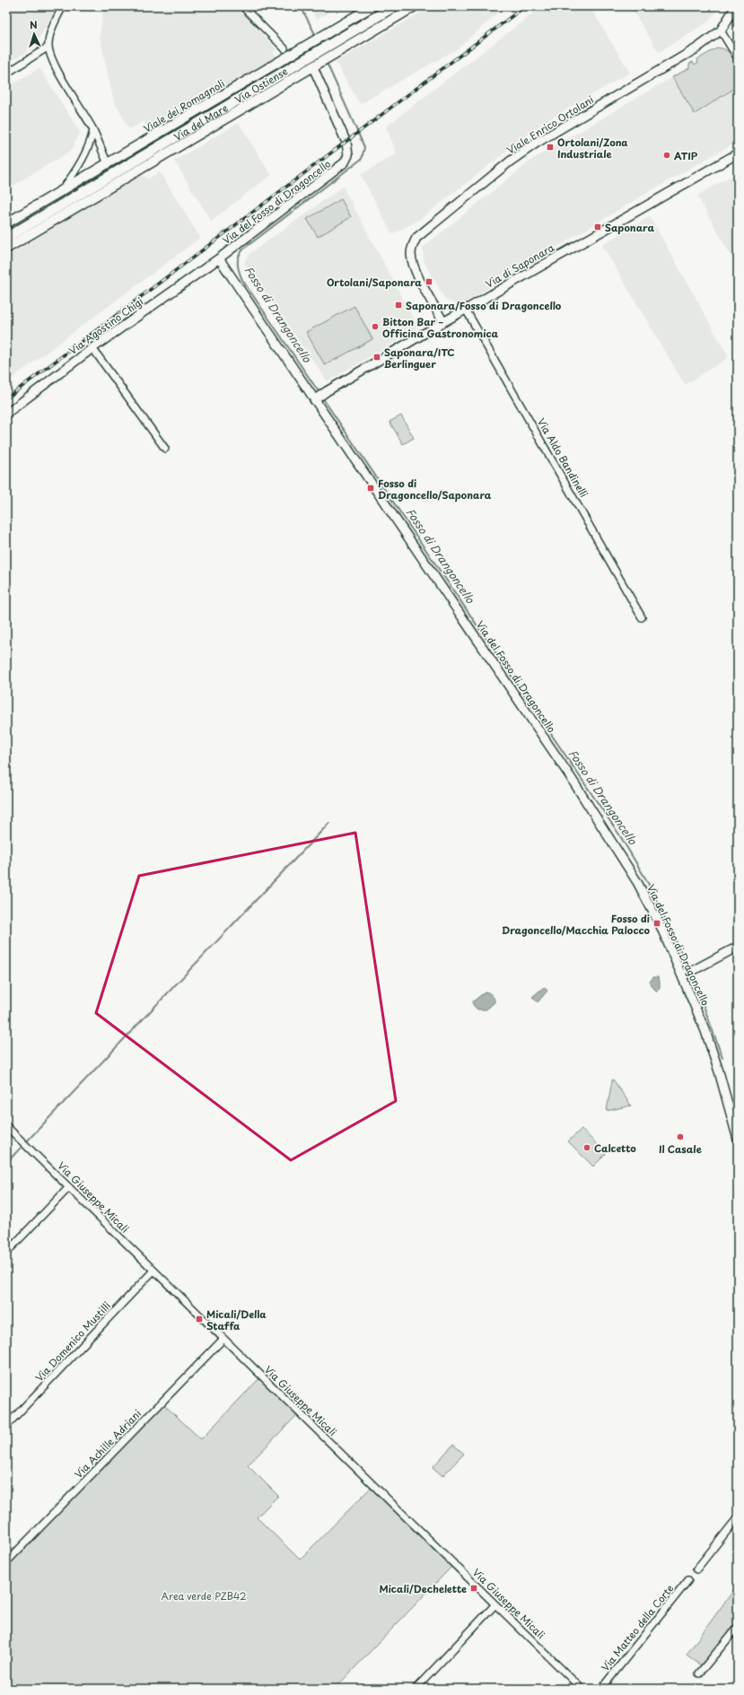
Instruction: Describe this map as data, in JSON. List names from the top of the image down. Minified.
{"streets":{"main road":["Via Ostiense","Viale dei Romagnoli","Via del Mare"],"street":["Viale Enrico Ortolani","Via del Fosso di Dragoncello","Via di Saponara","Via Agostino Chigi","Via Aldo Bandinelli","Via Giuseppe Micali","Via Domenico Mustilli","Via Achille Adriani","Via Matteo della Corte"]},"crossings":[["Via Ostiense","Via del Fosso di Dragoncello"],["Viale Enrico Ortolani","Via di Saponara"],["Via del Fosso di Dragoncello","Via di Saponara"],["Via del Fosso di Dragoncello","Via Agostino Chigi"],["Via di Saponara","Via Aldo Bandinelli"],["Via Giuseppe Micali","Via Domenico Mustilli"],["Via Giuseppe Micali","Via Achille Adriani"]],"water":["Fosso di Drangoncello"],"parks":["Area verde PZB42"],"places":{"transit":["Ortolani/Zona Industriale","Saponara","Ortolani/Saponara","Saponara/Fosso di Dragoncello","Saponara/ITC Berlinguer","Fosso di Dragoncello/Saponara","Fosso di Dragoncello/Macchia Palocco","Micali/Della Staffa","Micali/Dechelette"],"other":["ATIP","Bitton Bar – Officina Gastronomica","Il Casale","Calcetto"]},"north":"top"}
